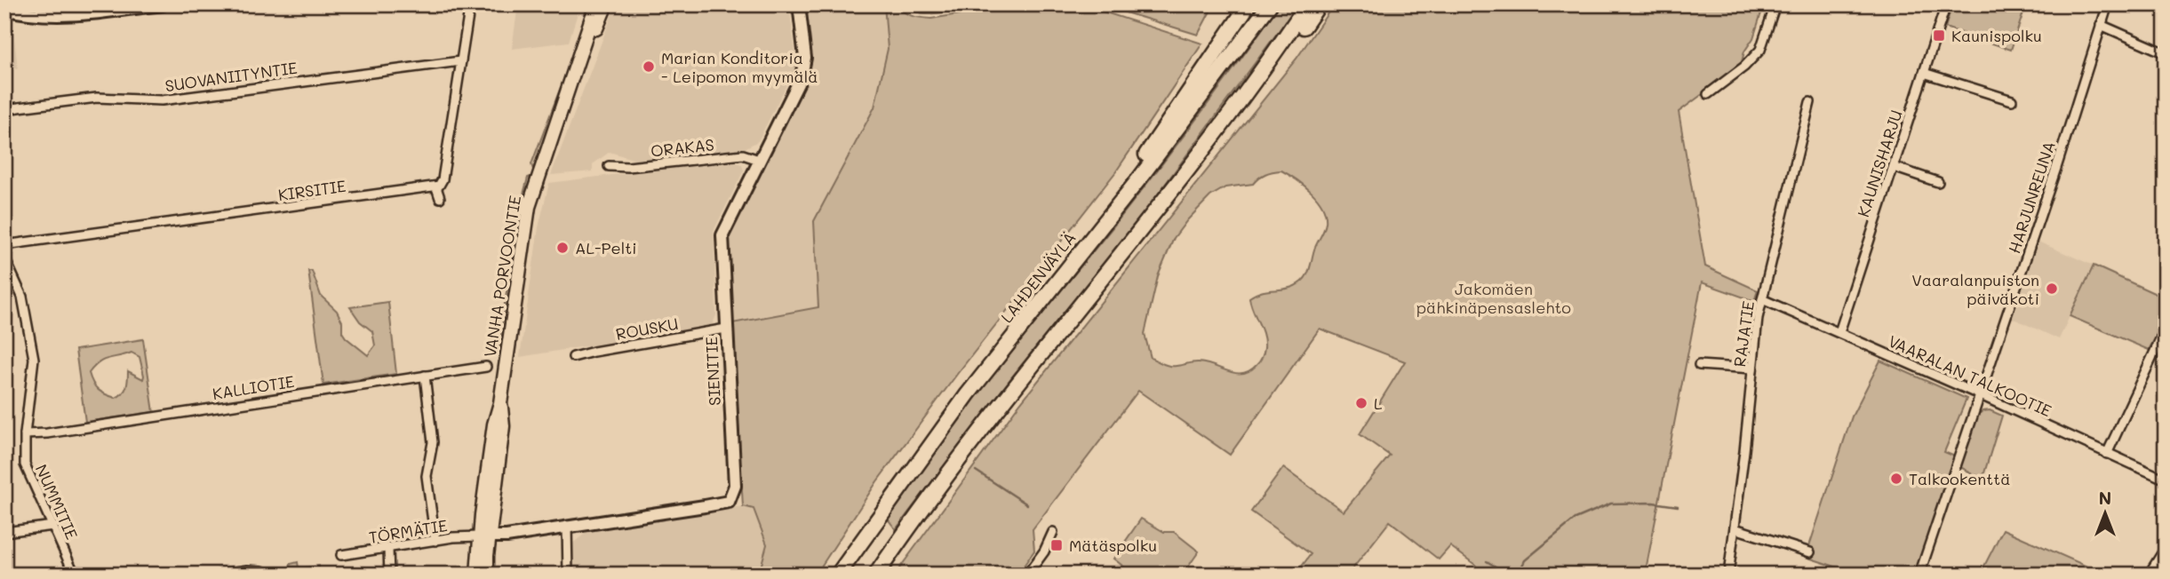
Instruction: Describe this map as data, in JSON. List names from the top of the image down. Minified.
{"streets":{"highway":["LAHDENVÄYLÄ"],"main road":["VANHA PORVOONTIE"],"street":["SUOVANIITYNTIE","ORAKAS","KAUNISHARJU","KIRSITIE","HARJUNREUNA","ROUSKU","RAJATIE","SIENITIE","VAARALAN TALKOOTIE","KALLIOTIE","NUMMITIE","TÖRMÄTIE"]},"crossings":[["ORAKAS","SIENITIE"],["KAUNISHARJU","VAARALAN TALKOOTIE"],["HARJUNREUNA","VAARALAN TALKOOTIE"],["VANHA PORVOONTIE","SIENITIE"],["VANHA PORVOONTIE","TÖRMÄTIE"],["ROUSKU","SIENITIE"],["RAJATIE","VAARALAN TALKOOTIE"],["SIENITIE","TÖRMÄTIE"],["KALLIOTIE","NUMMITIE"]],"parks":["Jakomäen pähkinäpensaslehto"],"places":{"transit":["Kaunispolku","Mätäspolku"],"other":["Marian Konditoria - Leipomon myymälä","AL-Pelti","Vaaralanpuiston päiväkoti","L","Talkookenttä"]},"north":"top"}
